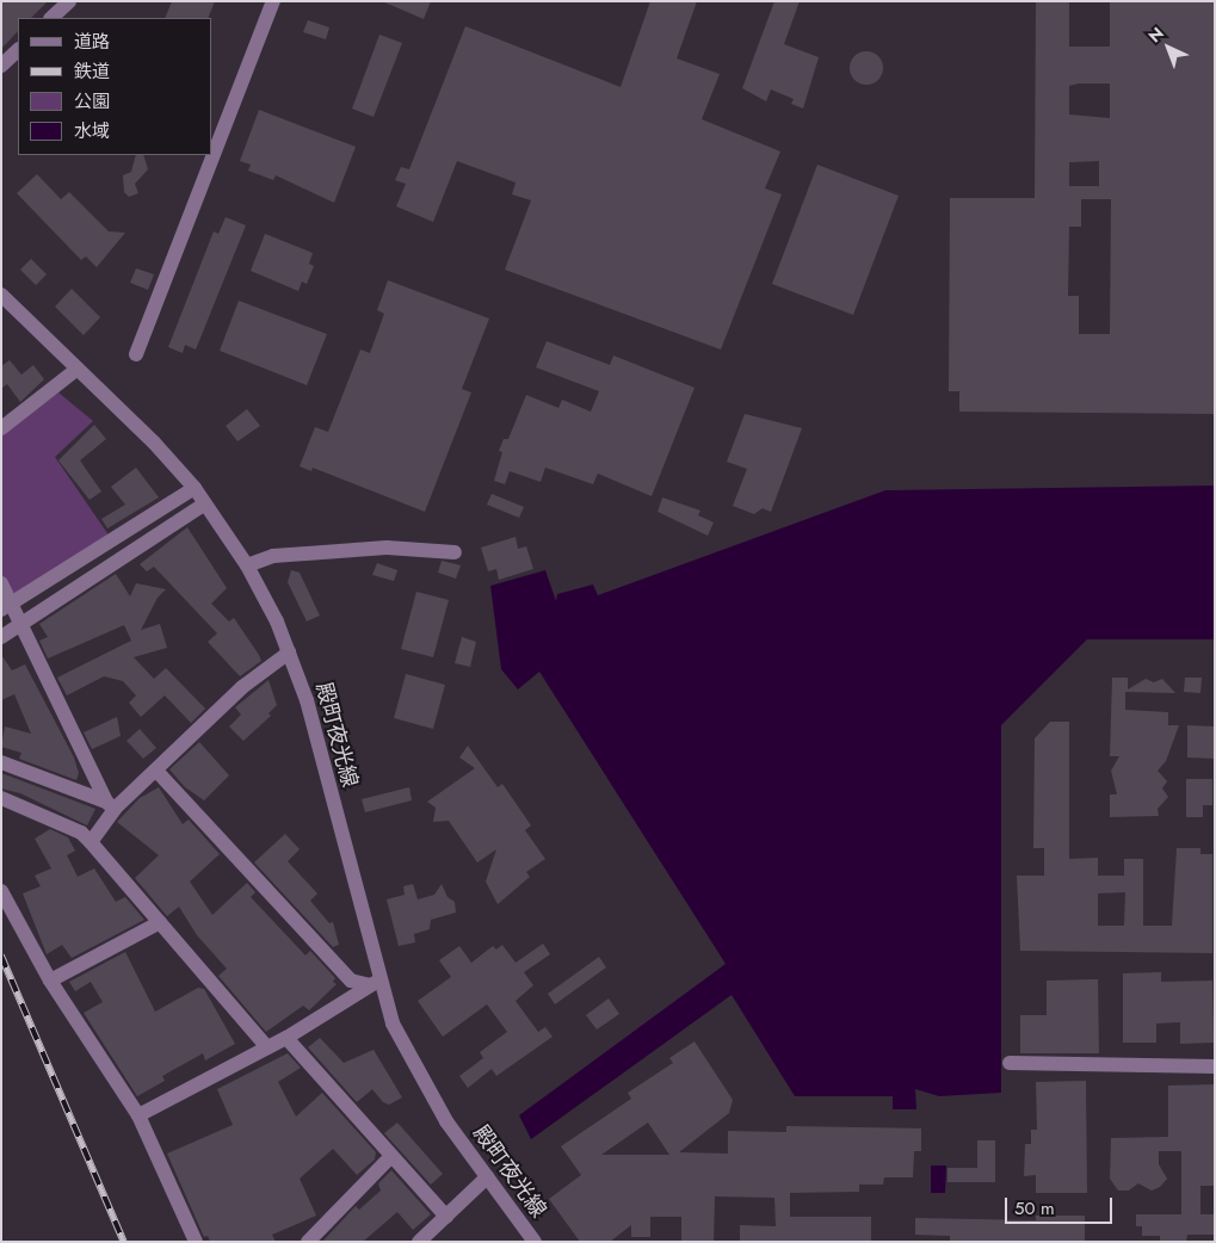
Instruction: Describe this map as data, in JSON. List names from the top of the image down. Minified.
{"streets":{"street":["殿町夜光線"]},"legend":["道路","鉄道","公園","水域"],"scale_bar":"50 m","north":"top left"}
